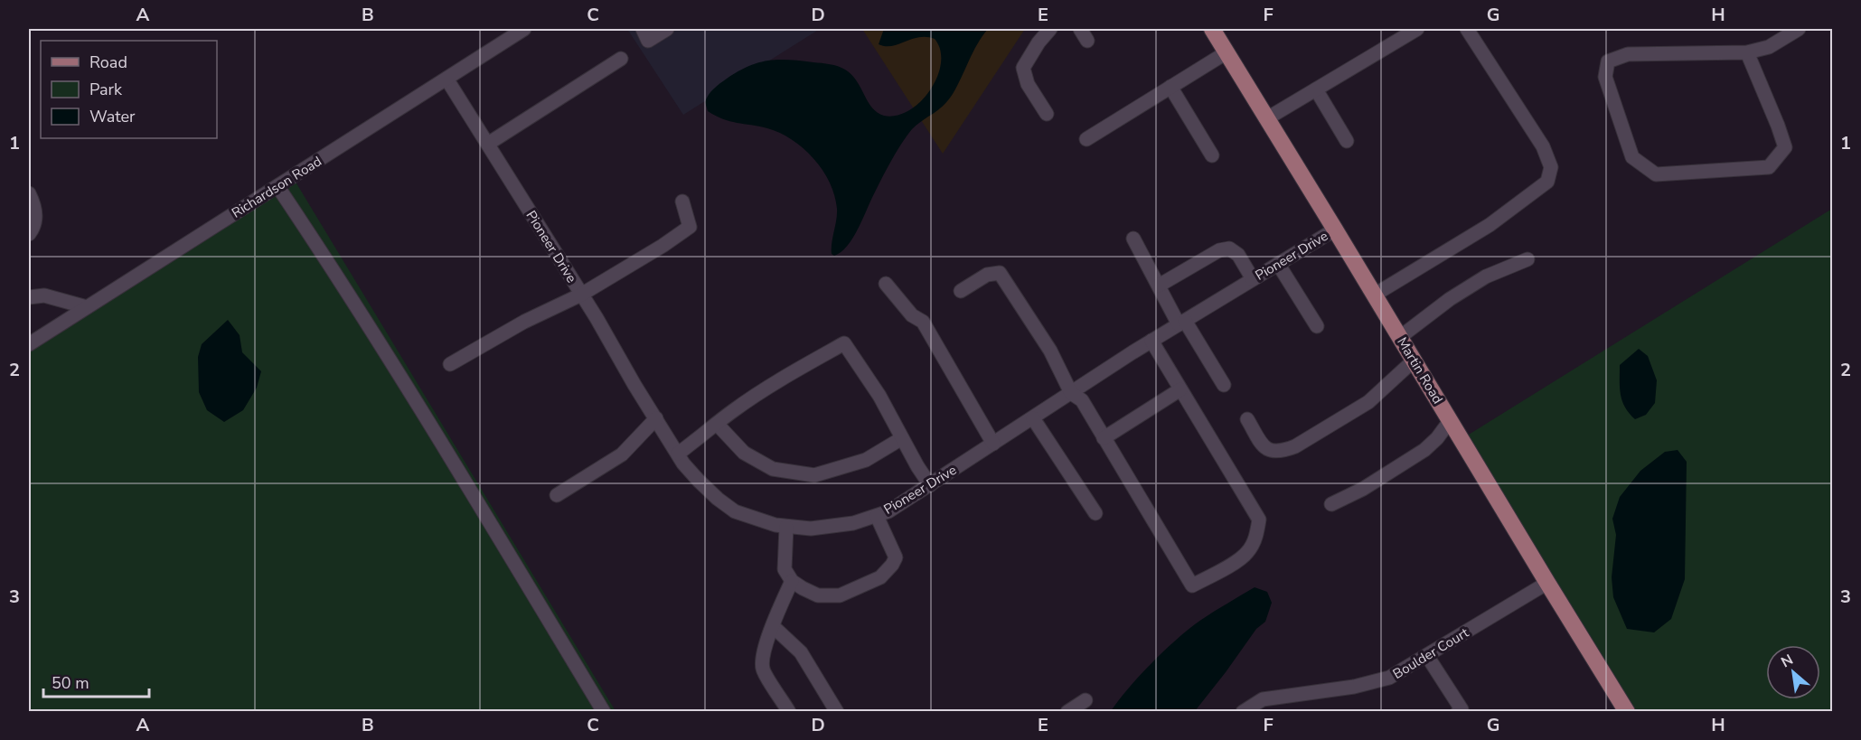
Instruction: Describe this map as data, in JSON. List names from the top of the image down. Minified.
{"streets":{"main road":["Martin Road"],"street":["Richardson Road","Pioneer Drive","Boulder Court"]},"crossings":[["Richardson Road","Pioneer Drive"],["Pioneer Drive","Martin Road"],["Martin Road","Boulder Court"]],"legend":["Road","Park","Water"],"scale_bar":"50 m","north":"top left","grid":{"columns":["A","B","C","D","E","F","G","H"],"rows":["1","2","3"]}}
